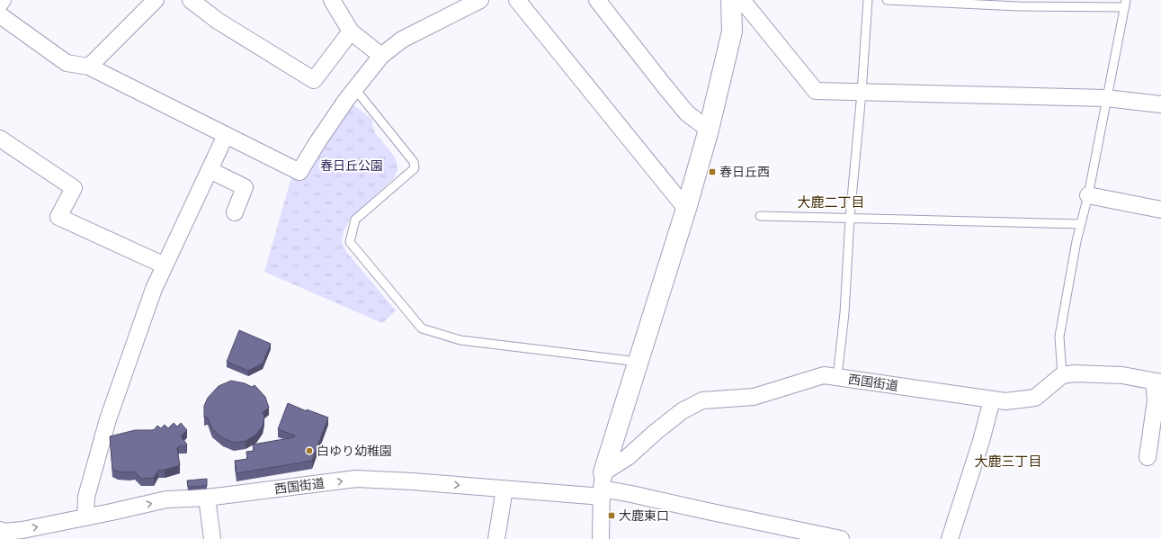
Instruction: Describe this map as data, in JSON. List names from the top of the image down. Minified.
{"streets":{"street":["西国街道"]},"one_way":["西国街道"],"districts":["大鹿二丁目","大鹿三丁目"],"parks":["春日丘公園"],"places":{"transit":["春日丘西","大鹿東口"],"other":["白ゆり幼稚園"]}}
